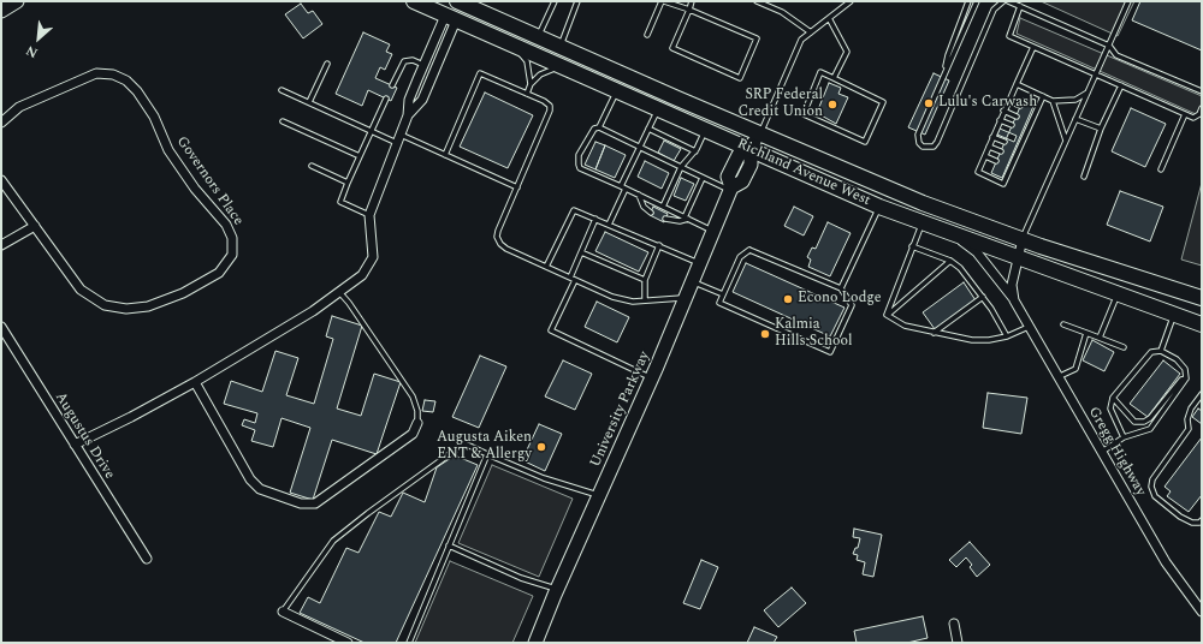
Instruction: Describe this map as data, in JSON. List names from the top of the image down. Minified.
{"streets":{"main road":["Richland Avenue West"],"street":["Governors Place","University Parkway","Augustus Drive","Gregg Highway"]},"crossings":[["Richland Avenue West","University Parkway"],["Richland Avenue West","Gregg Highway"]],"places":["Lulu's Carwash","SRP Federal Credit Union","Econo Lodge","Kalmia Hills School","Augusta Aiken ENT & Allergy"],"north":"bottom left"}
